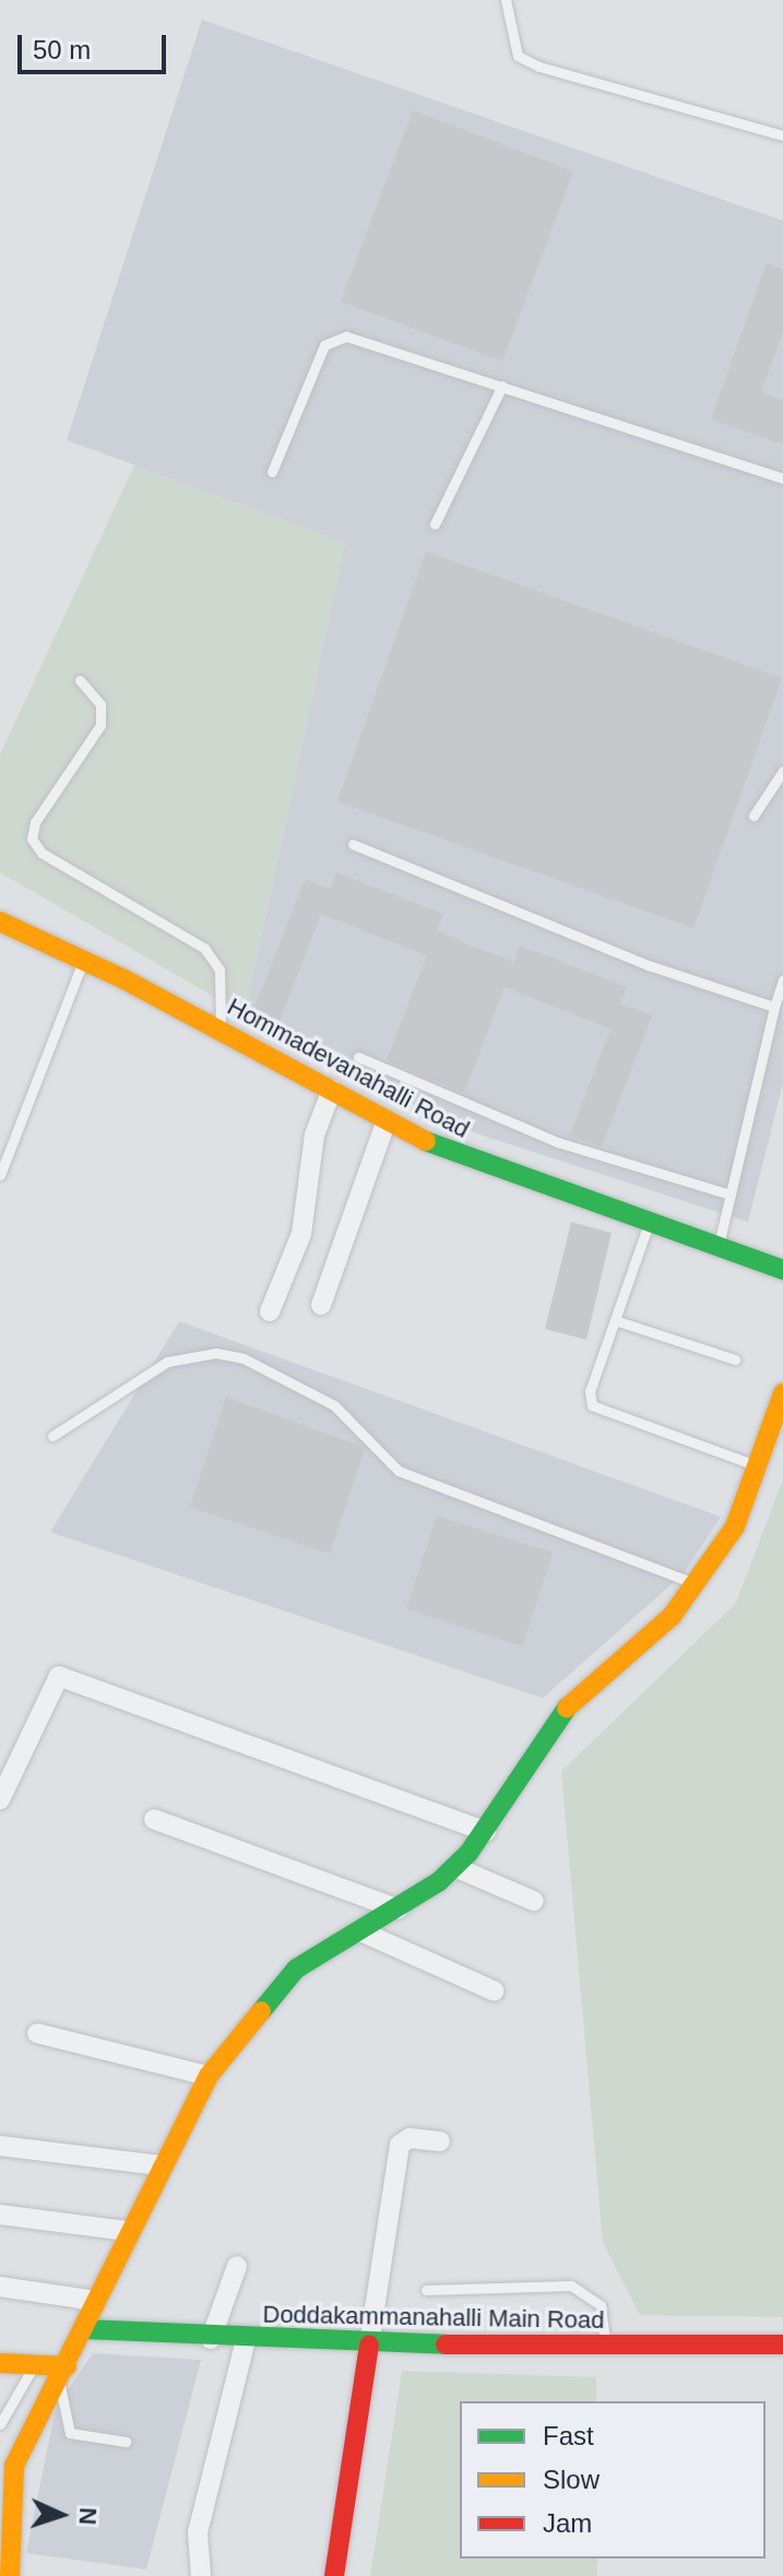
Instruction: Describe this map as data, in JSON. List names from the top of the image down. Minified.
{"streets":{"street":["Hommadevanahalli Road","Doddakammanahalli Main Road"]},"legend":["Fast","Slow","Jam"],"scale_bar":"50 m","north":"right"}
